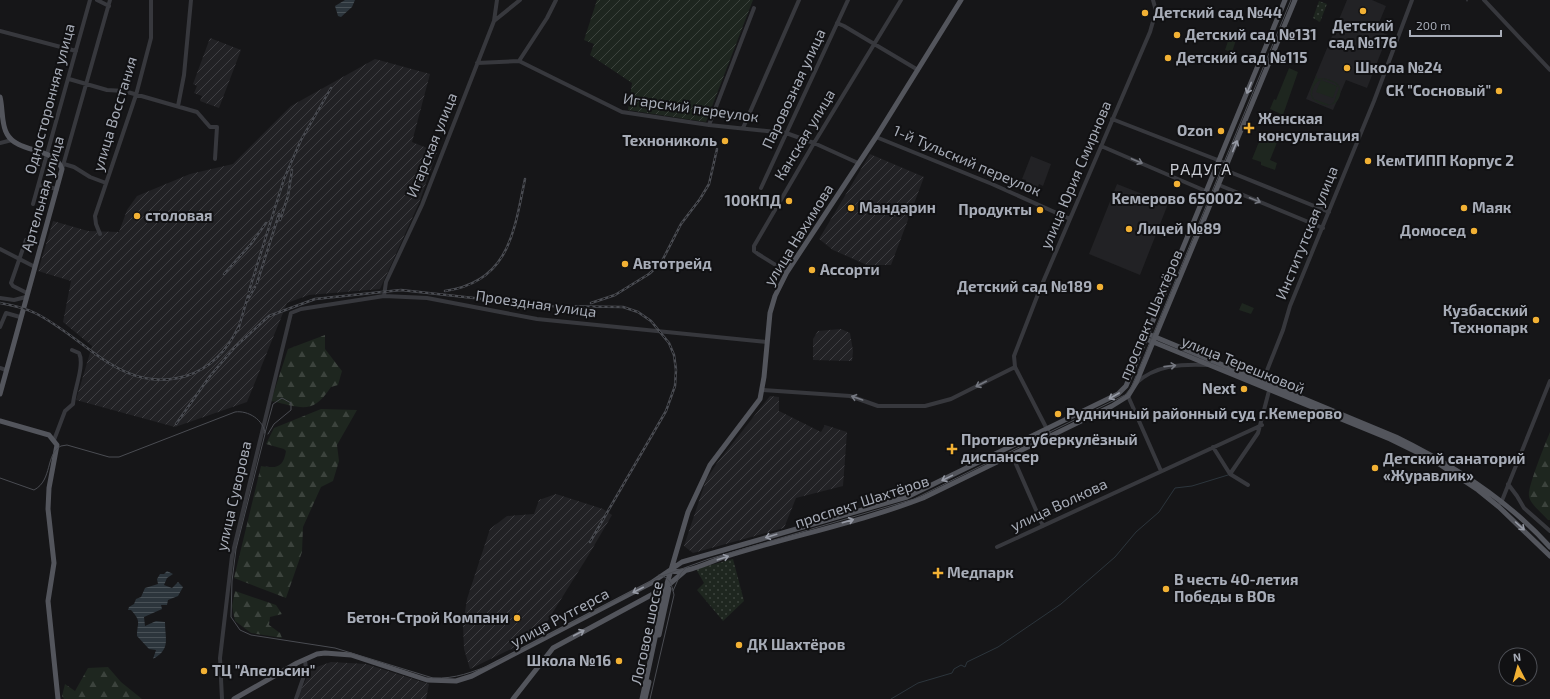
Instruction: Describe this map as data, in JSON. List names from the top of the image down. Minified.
{"streets":{"main road":["Артельная улица","улица Нахимова","проспект Шахтёров","улица Терешковой","улица Рутгерса","Логовое шоссе"],"street":["Паровозная улица","Односторонняя улица","Игарский переулок","улица Восстания","Канская улица","Игарская улица","1-й Тульский переулок","улица Юрия Смирнова","Институтская улица","Проездная улица","улица Суворова","улица Волкова"]},"crossings":[["Паровозная улица","Игарский переулок"],["Игарский переулок","Канская улица"],["Игарский переулок","Игарская улица"],["Игарский переулок","улица Нахимова"],["Канская улица","улица Нахимова"],["Игарская улица","Проездная улица"],["1-й Тульский переулок","улица Юрия Смирнова"],["1-й Тульский переулок","улица Нахимова"],["Институтская улица","улица Терешковой"],["улица Нахимова","Проездная улица"],["улица Нахимова","проспект Шахтёров"],["улица Нахимова","улица Рутгерса"],["улица Нахимова","Логовое шоссе"],["Проездная улица","улица Суворова"],["проспект Шахтёров","улица Терешковой"],["проспект Шахтёров","улица Рутгерса"],["проспект Шахтёров","Логовое шоссе"],["улица Рутгерса","Логовое шоссе"]],"districts":["РАДУГА"],"places":{"other":["Детский сад №176","Детский сад №44","Детский сад №131","Детский сад №115","Школа №24","СК \"Сосновый\"","Ozon","Технониколь","КемТИПП Корпус 2","Кемерово 650002","100КПД","Мандарин","Маяк","Продукты","столовая","Лицей №89","Домосед","Автотрейд","Ассорти","Детский сад №189","Кузбасский Технопарк","Next","Рудничный районный суд г.Кемерово","Детский санаторий «Журавлик»","В честь 40-летия Победы в ВОв","Бетон-Строй Компани","ДК Шахтёров","Школа №16","ТЦ \"Апельсин\""],"health":["Женская консультация","Противотуберкулёзный диспансер","Медпарк"]},"scale_bar":"200 m","north":"top"}
